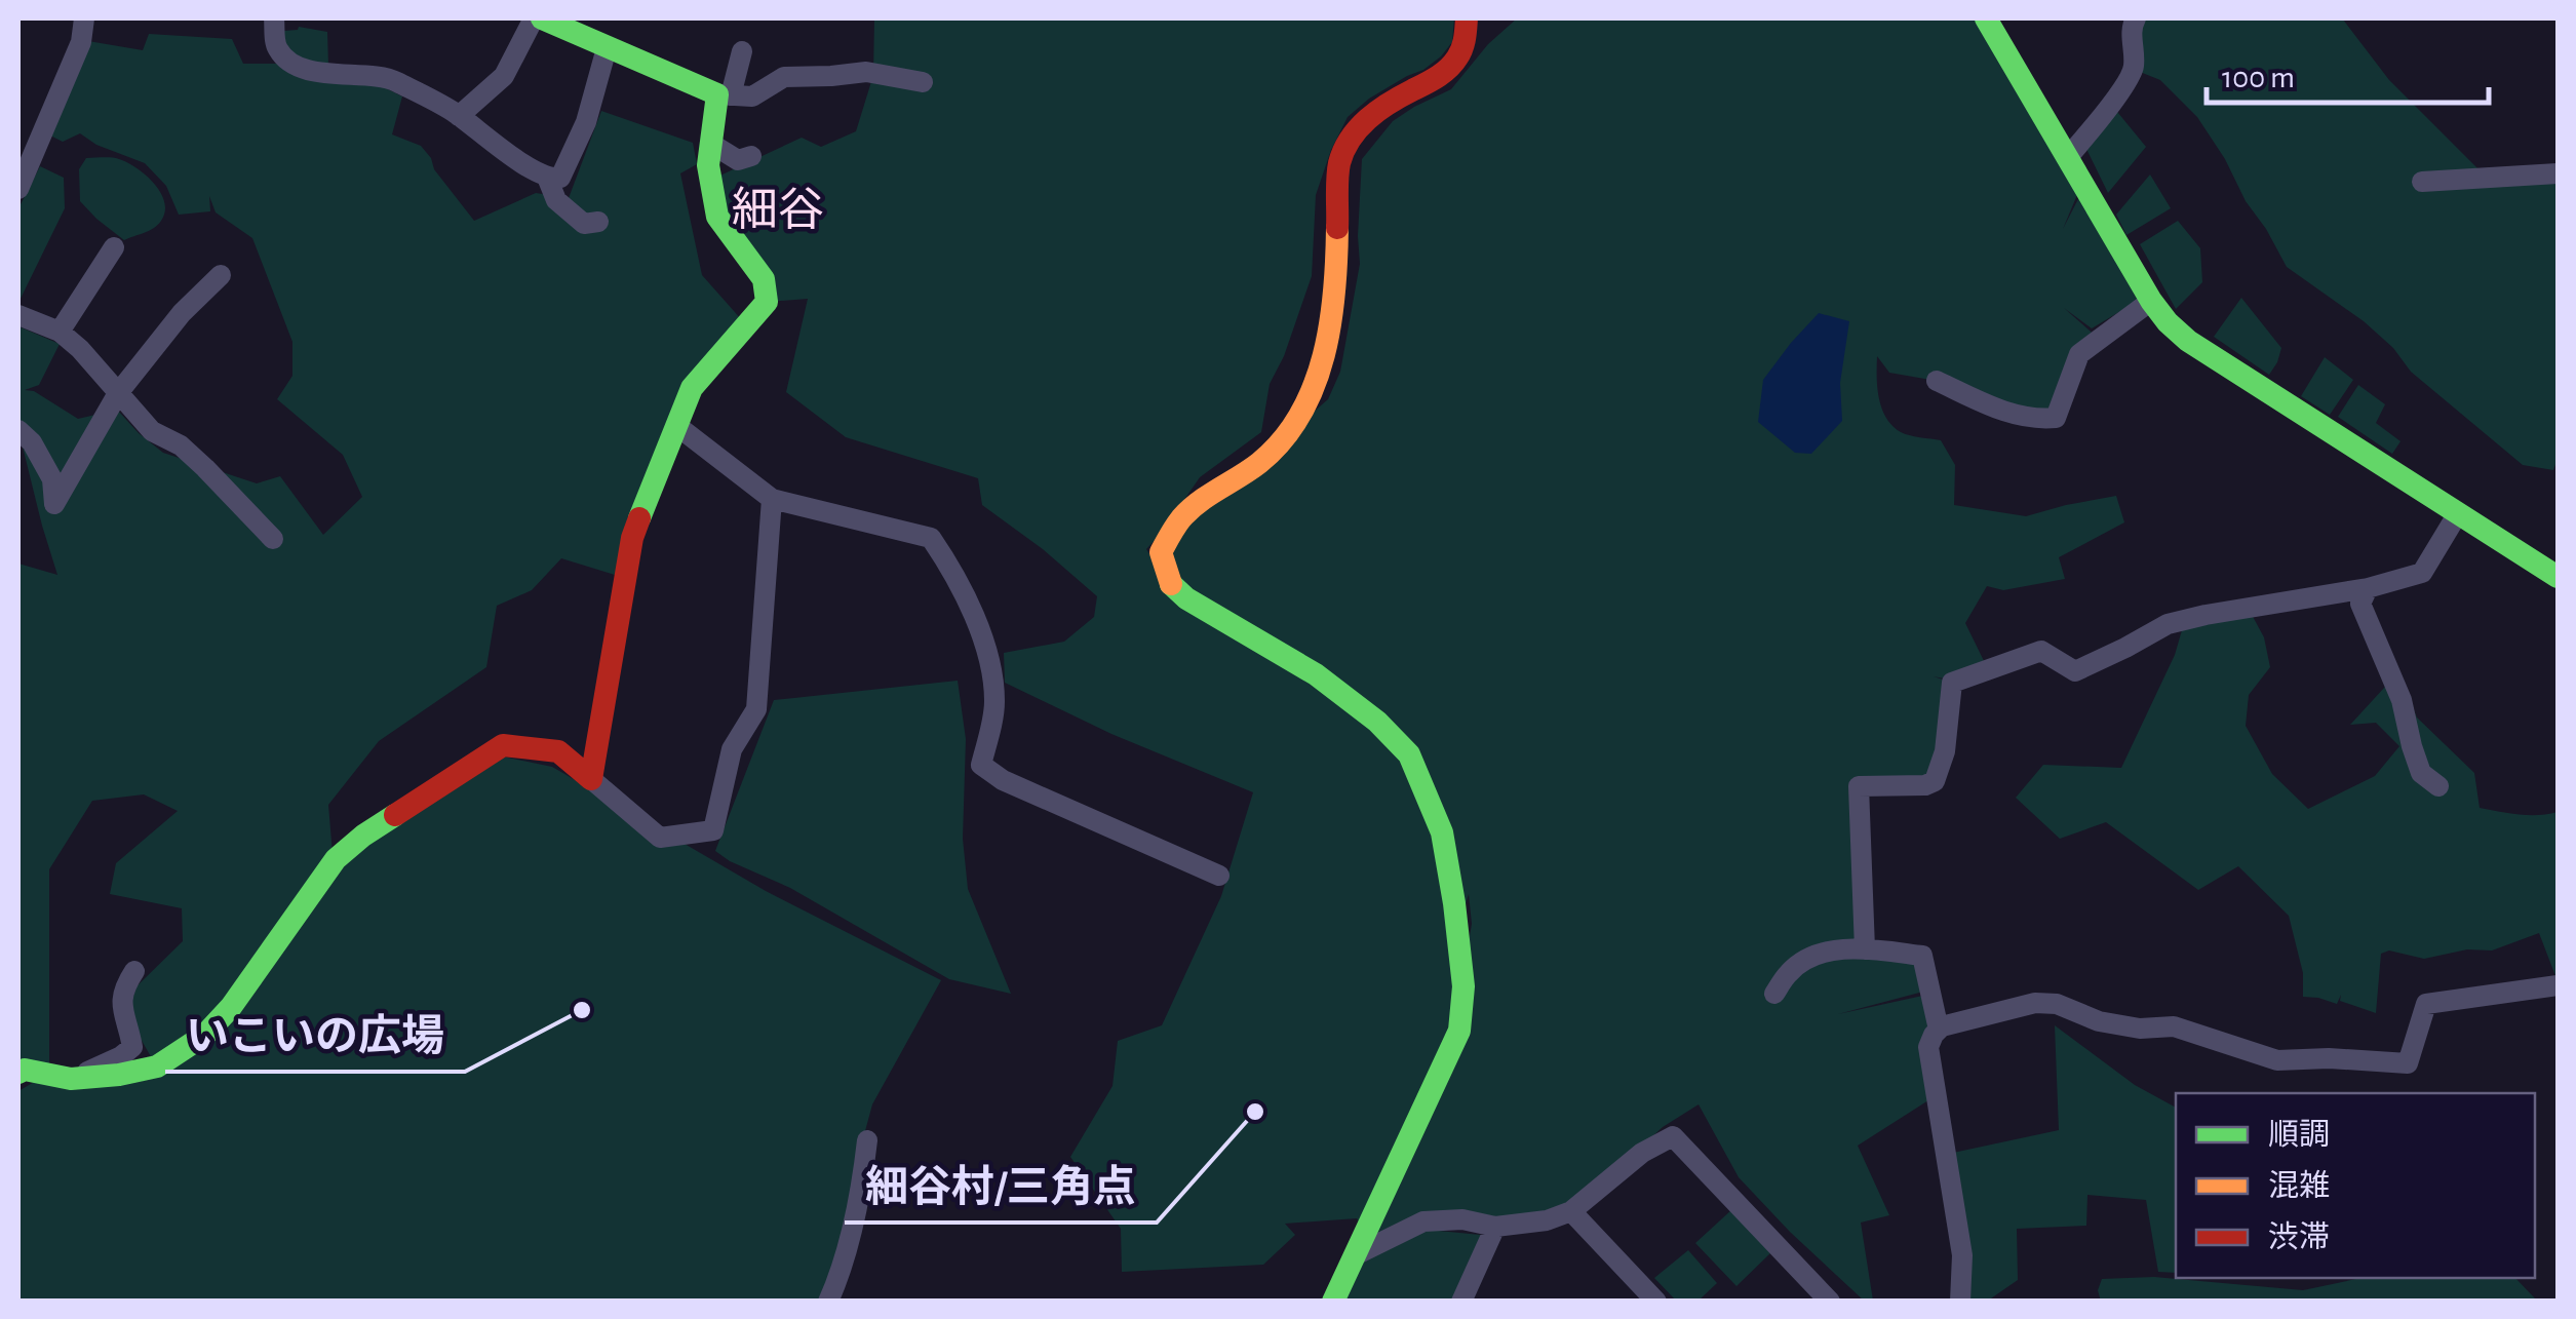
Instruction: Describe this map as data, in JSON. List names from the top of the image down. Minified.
{"districts":["細谷"],"places":["いこいの広場","細谷村/三角点"],"legend":["順調","混雑","渋滞"],"scale_bar":"100 m"}
